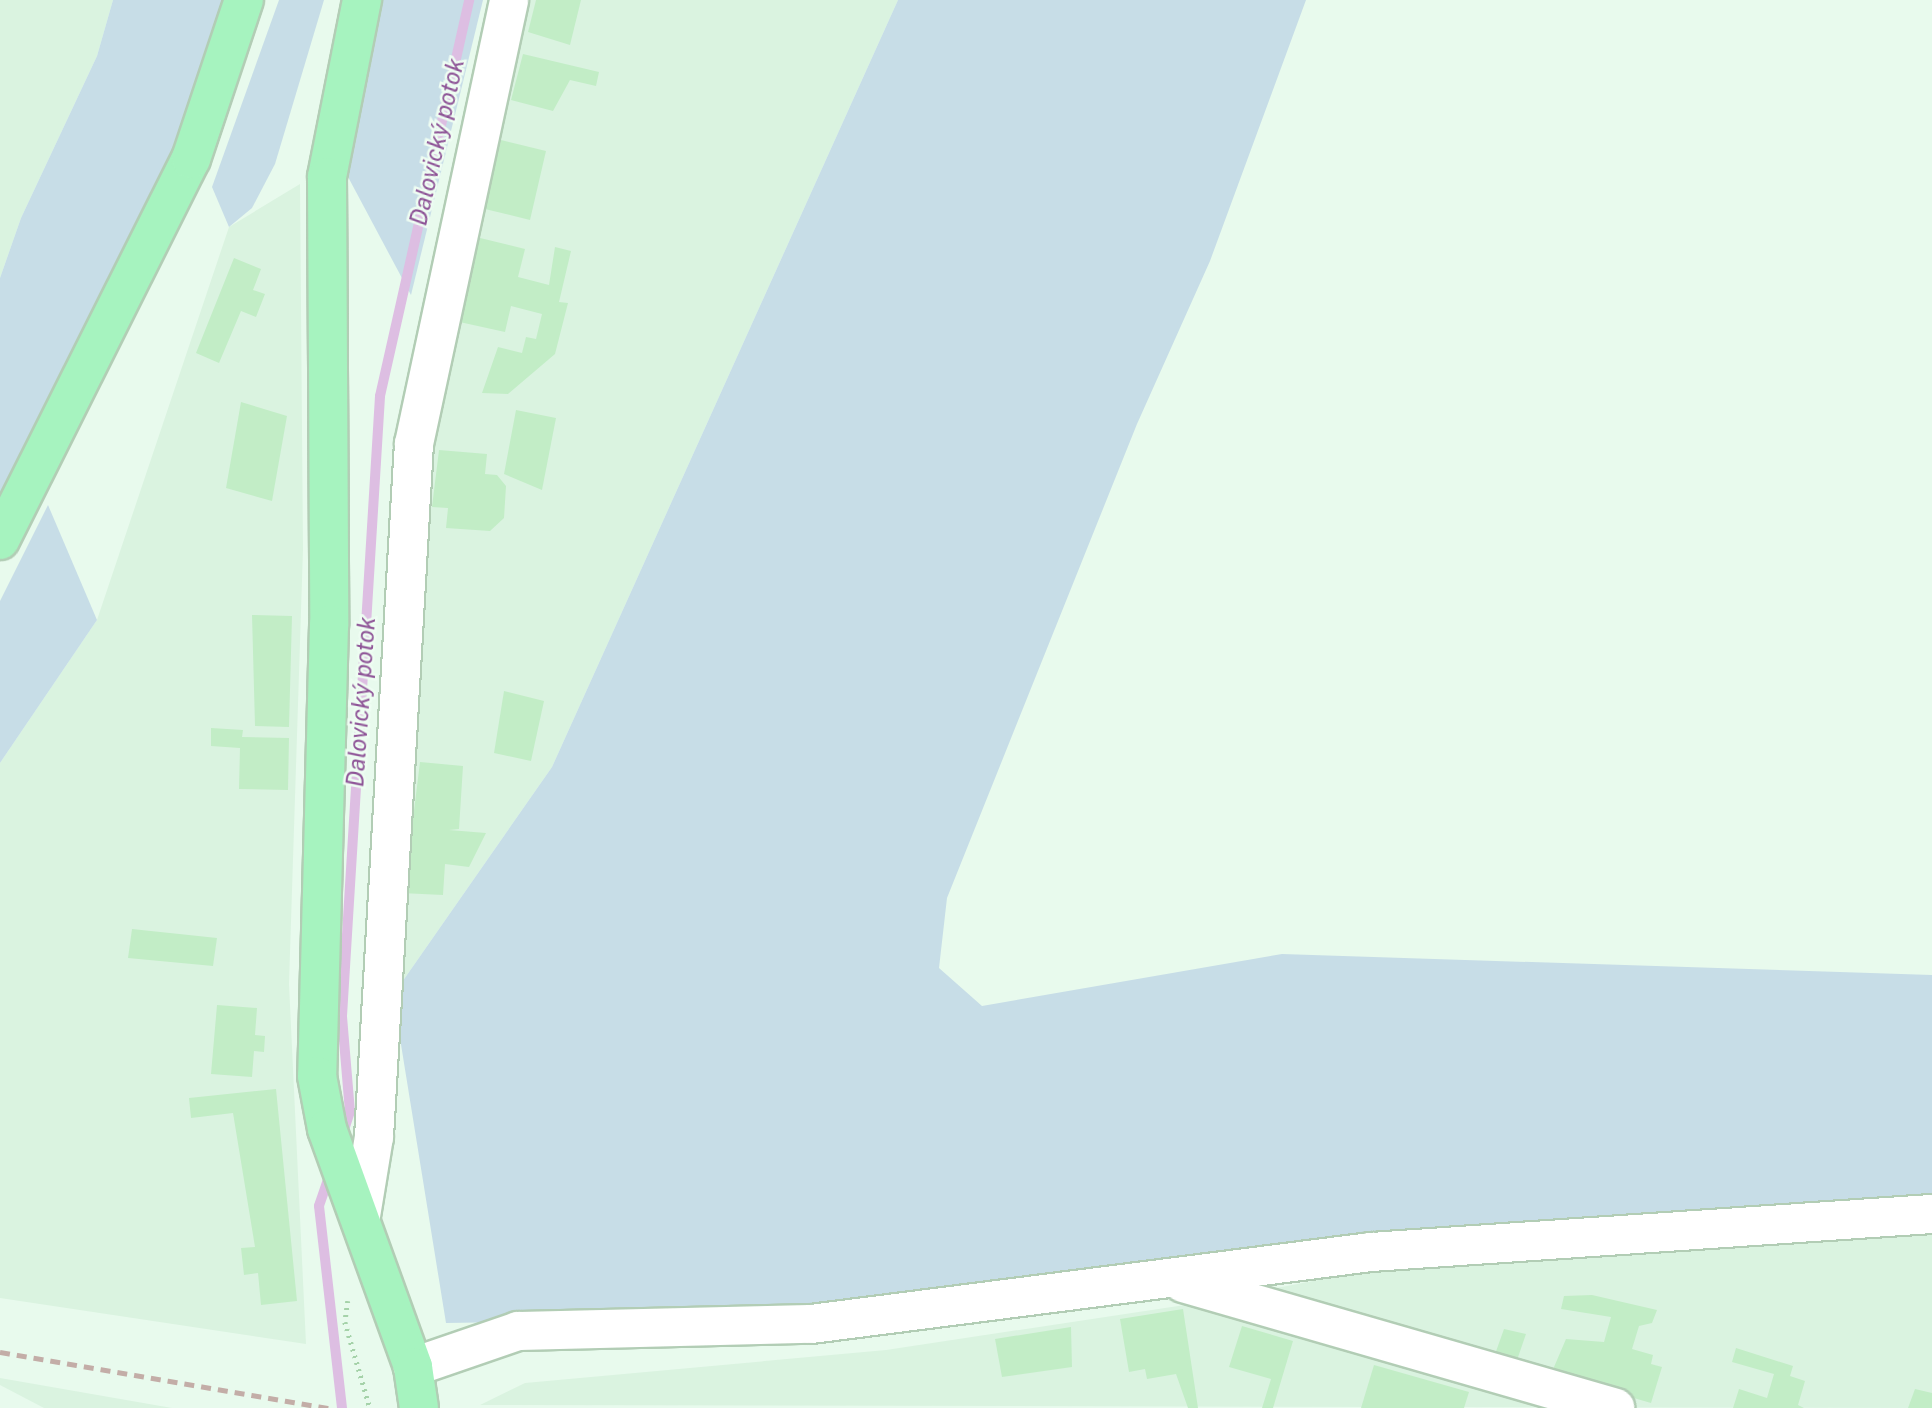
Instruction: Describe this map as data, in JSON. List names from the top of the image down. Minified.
{"water":["Dalovický potok"]}
